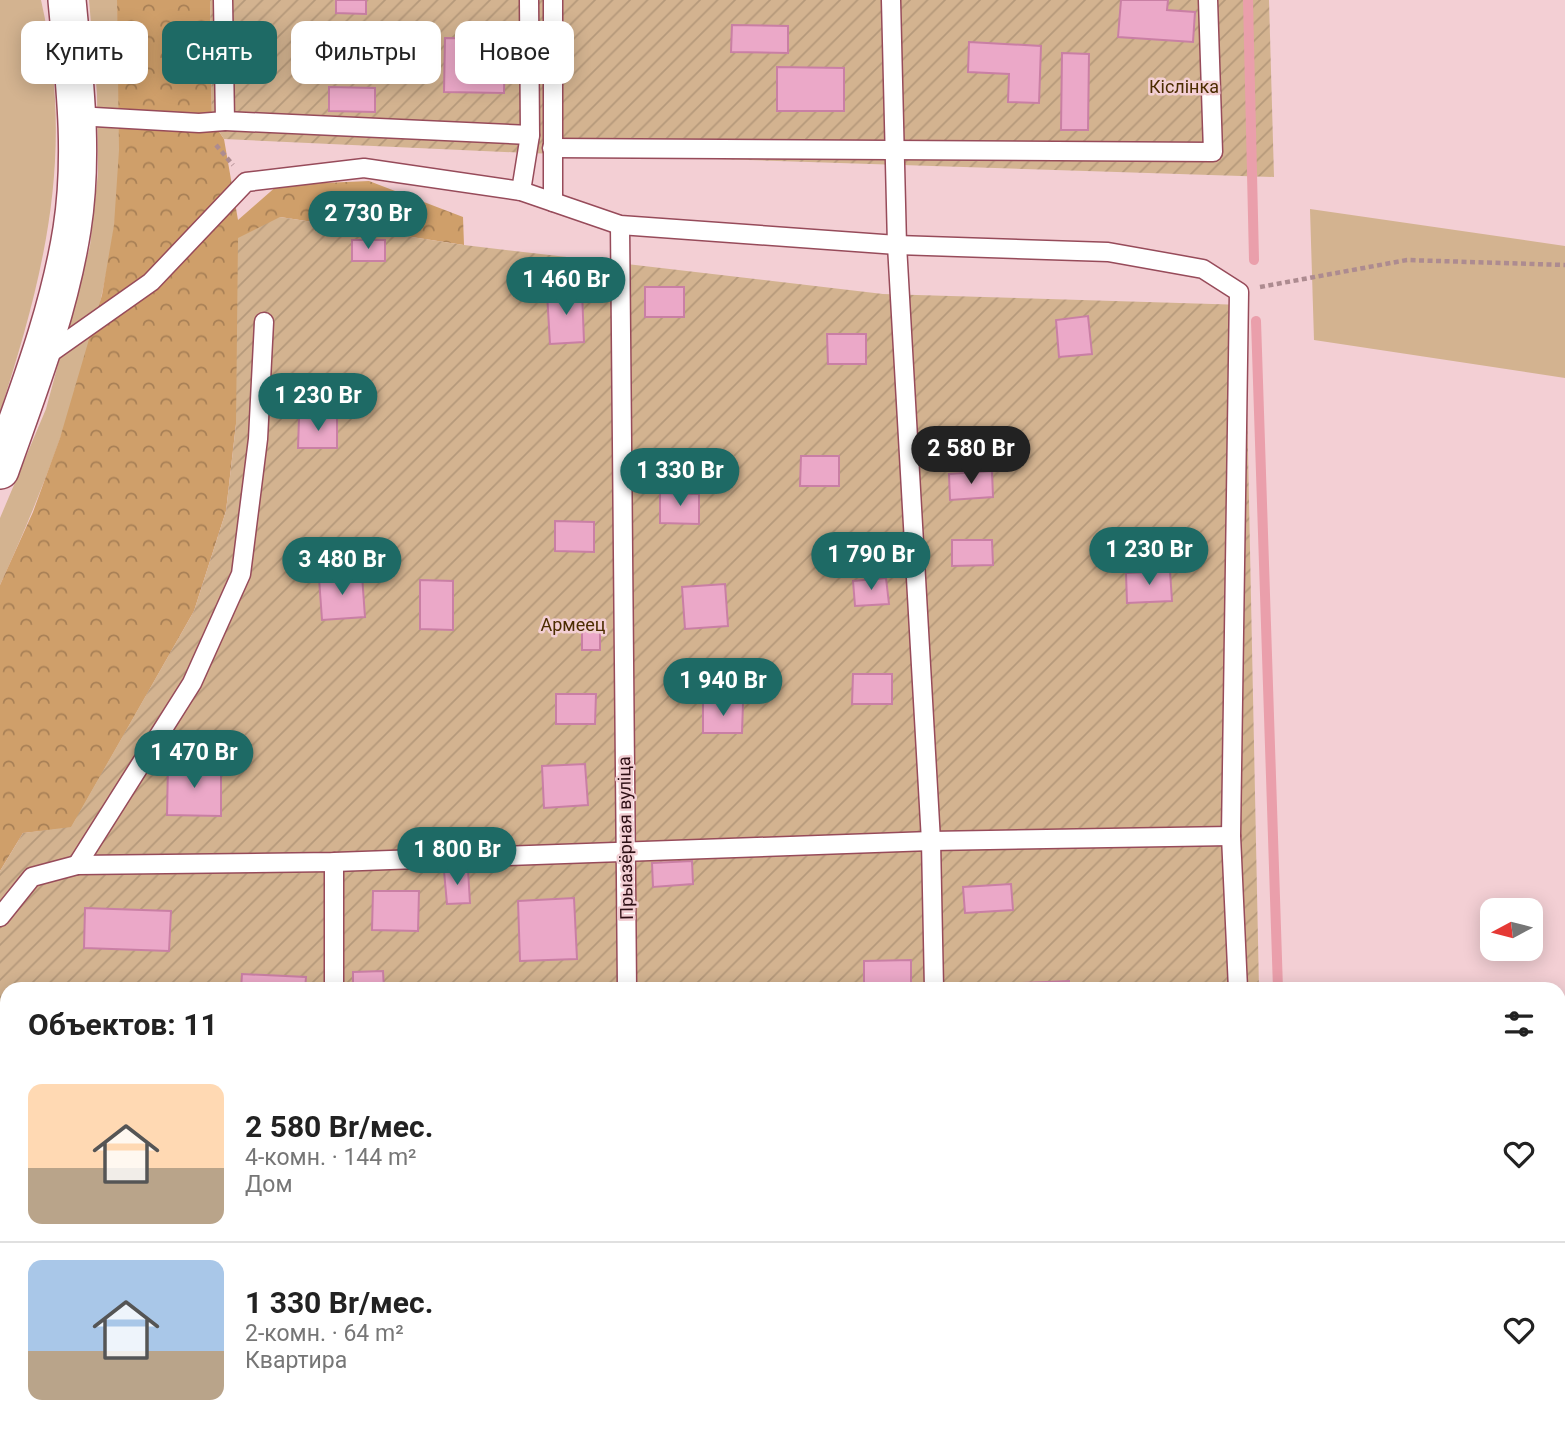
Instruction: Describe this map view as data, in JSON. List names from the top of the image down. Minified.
{"streets":{"lane":["Прыазёрная вуліца"]},"parks":["Кіслінка","Армеец"],"north":"left","page":{"chip":["Купить","Снять","Фильтры","Новое"],"price":["2 730 Br","1 460 Br","1 230 Br","2 580 Br","1 330 Br","1 230 Br","1 790 Br","3 480 Br","1 940 Br","1 470 Br","1 800 Br"],"heading":"Объектов: 11","list":[{"name":"2 580 Br/мес.","note":"4-комн. · 144 m² · Дом"},{"name":"1 330 Br/мес.","note":"2-комн. · 64 m² · Квартира"}]}}
